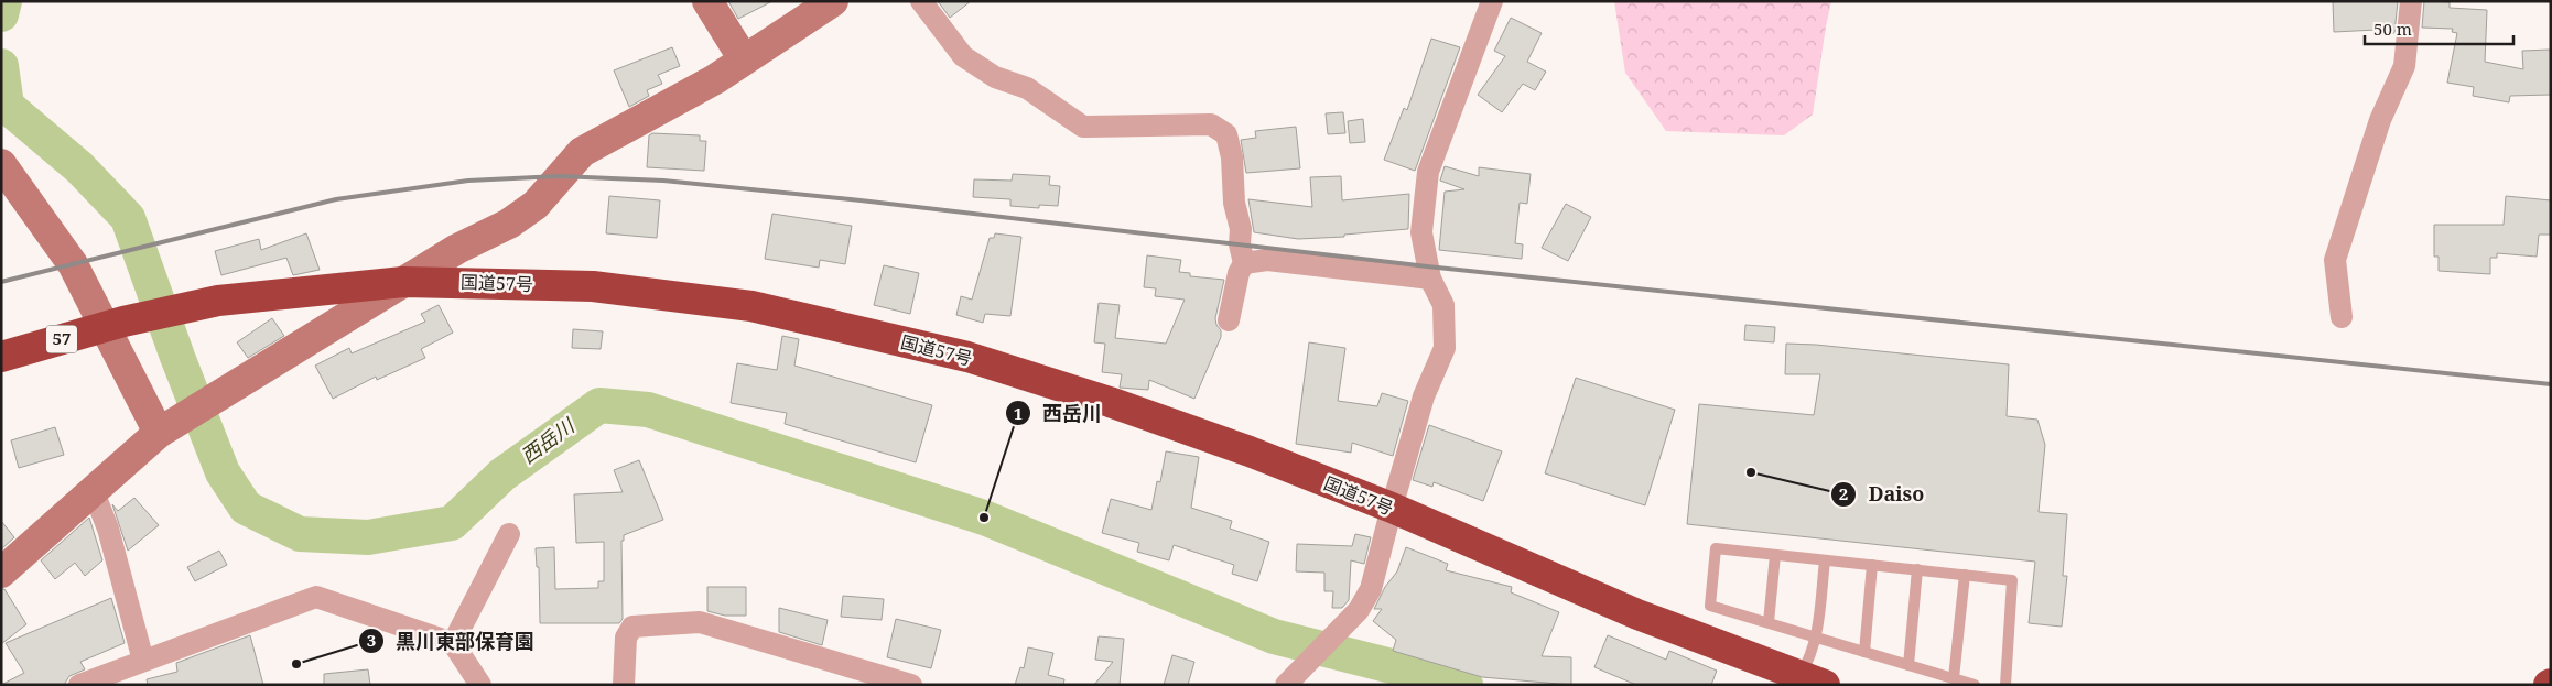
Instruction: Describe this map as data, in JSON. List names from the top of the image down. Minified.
{"streets":{"highway":["国道57号","57"]},"water":["西岳川"],"places":["Daiso","西岳川","黒川東部保育園"],"scale_bar":"50 m"}
